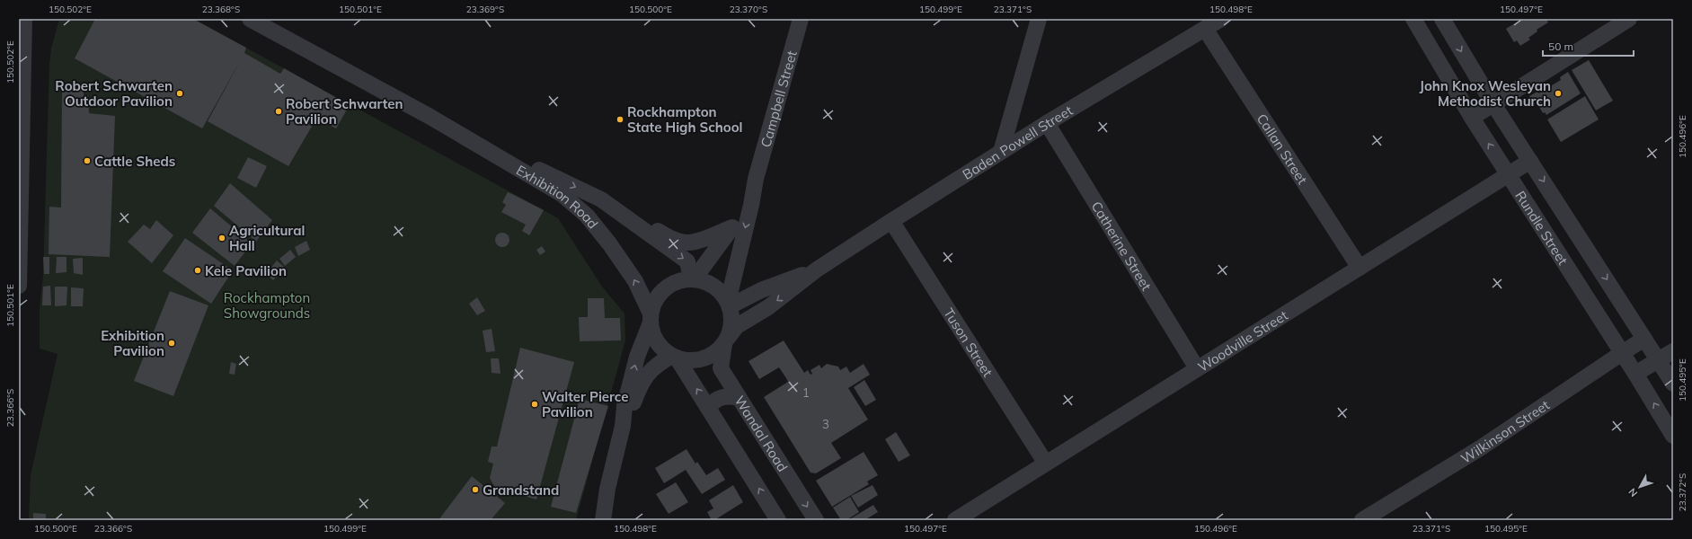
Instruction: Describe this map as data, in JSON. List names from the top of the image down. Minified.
{"streets":{"street":["Campbell Street","Baden Powell Street","Callan Street","Exhibition Road","Rundle Street","Catherine Street","Woodville Street","Tuson Street","Wilkinson Street","Wandal Road"]},"crossings":[["Campbell Street","Baden Powell Street"],["Campbell Street","Exhibition Road"],["Campbell Street","Wandal Road"],["Baden Powell Street","Callan Street"],["Baden Powell Street","Exhibition Road"],["Baden Powell Street","Catherine Street"],["Baden Powell Street","Tuson Street"],["Baden Powell Street","Wandal Road"],["Callan Street","Woodville Street"],["Exhibition Road","Wandal Road"],["Rundle Street","Woodville Street"],["Rundle Street","Wilkinson Street"],["Catherine Street","Woodville Street"],["Woodville Street","Tuson Street"]],"parks":["Rockhampton Showgrounds"],"places":["Robert Schwarten Outdoor Pavilion","John Knox Wesleyan Methodist Church","Robert Schwarten Pavilion","Rockhampton State High School","Cattle Sheds","Agricultural Hall","Kele Pavilion","Exhibition Pavilion","Walter Pierce Pavilion","Grandstand"],"house_numbers":["1","3"],"scale_bar":"50 m","north":"bottom left","coordinates":["150.502°E","23.368°S","150.501°E","23.369°S","150.500°E","23.370°S","150.499°E","23.371°S","150.498°E","150.497°E","150.496°E","150.495°E","23.366°S","23.372°S"]}
